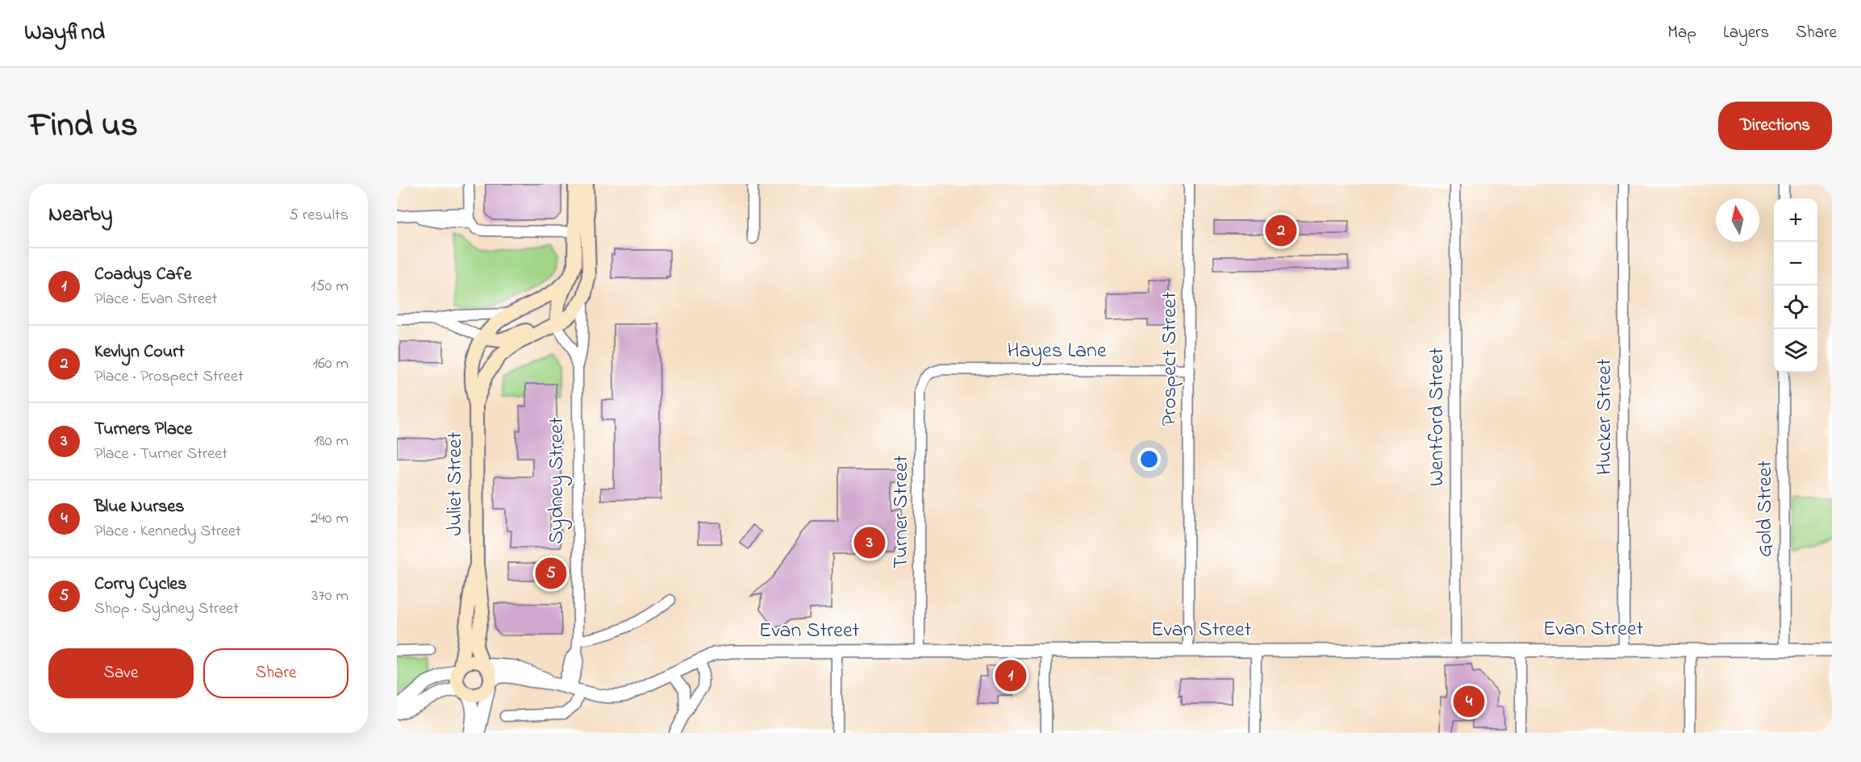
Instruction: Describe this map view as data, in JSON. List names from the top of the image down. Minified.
{"streets":{"main road":["Juliet Street"],"street":["Hayes Lane","Prospect Street","Wentford Street","Hucker Street","Sydney Street","Gold Street","Turner Street","Evan Street"]},"crossings":[["Hayes Lane","Prospect Street"],["Hayes Lane","Turner Street"],["Prospect Street","Evan Street"],["Wentford Street","Evan Street"],["Hucker Street","Evan Street"],["Sydney Street","Evan Street"],["Juliet Street","Evan Street"],["Gold Street","Evan Street"],["Turner Street","Evan Street"]],"north":"top","page":{"header":"Wayfind","nav":["Map","Layers","Share"],"title":"Find us","buttons":["Directions",["Save","Share"]],"heading":["Nearby","5 results"],"map_buttons":["+","−"],"pins":["2","3","5","1","4"],"list":[{"mark":"1","name":"Coadys Cafe","note":"Place · Evan Street","value":"150 m"},{"mark":"2","name":"Kevlyn Court","note":"Place · Prospect Street","value":"160 m"},{"mark":"3","name":"Turners Place","note":"Place · Turner Street","value":"180 m"},{"mark":"4","name":"Blue Nurses","note":"Place · Kennedy Street","value":"240 m"},{"mark":"5","name":"Corry Cycles","note":"Shop · Sydney Street","value":"370 m"}]}}
